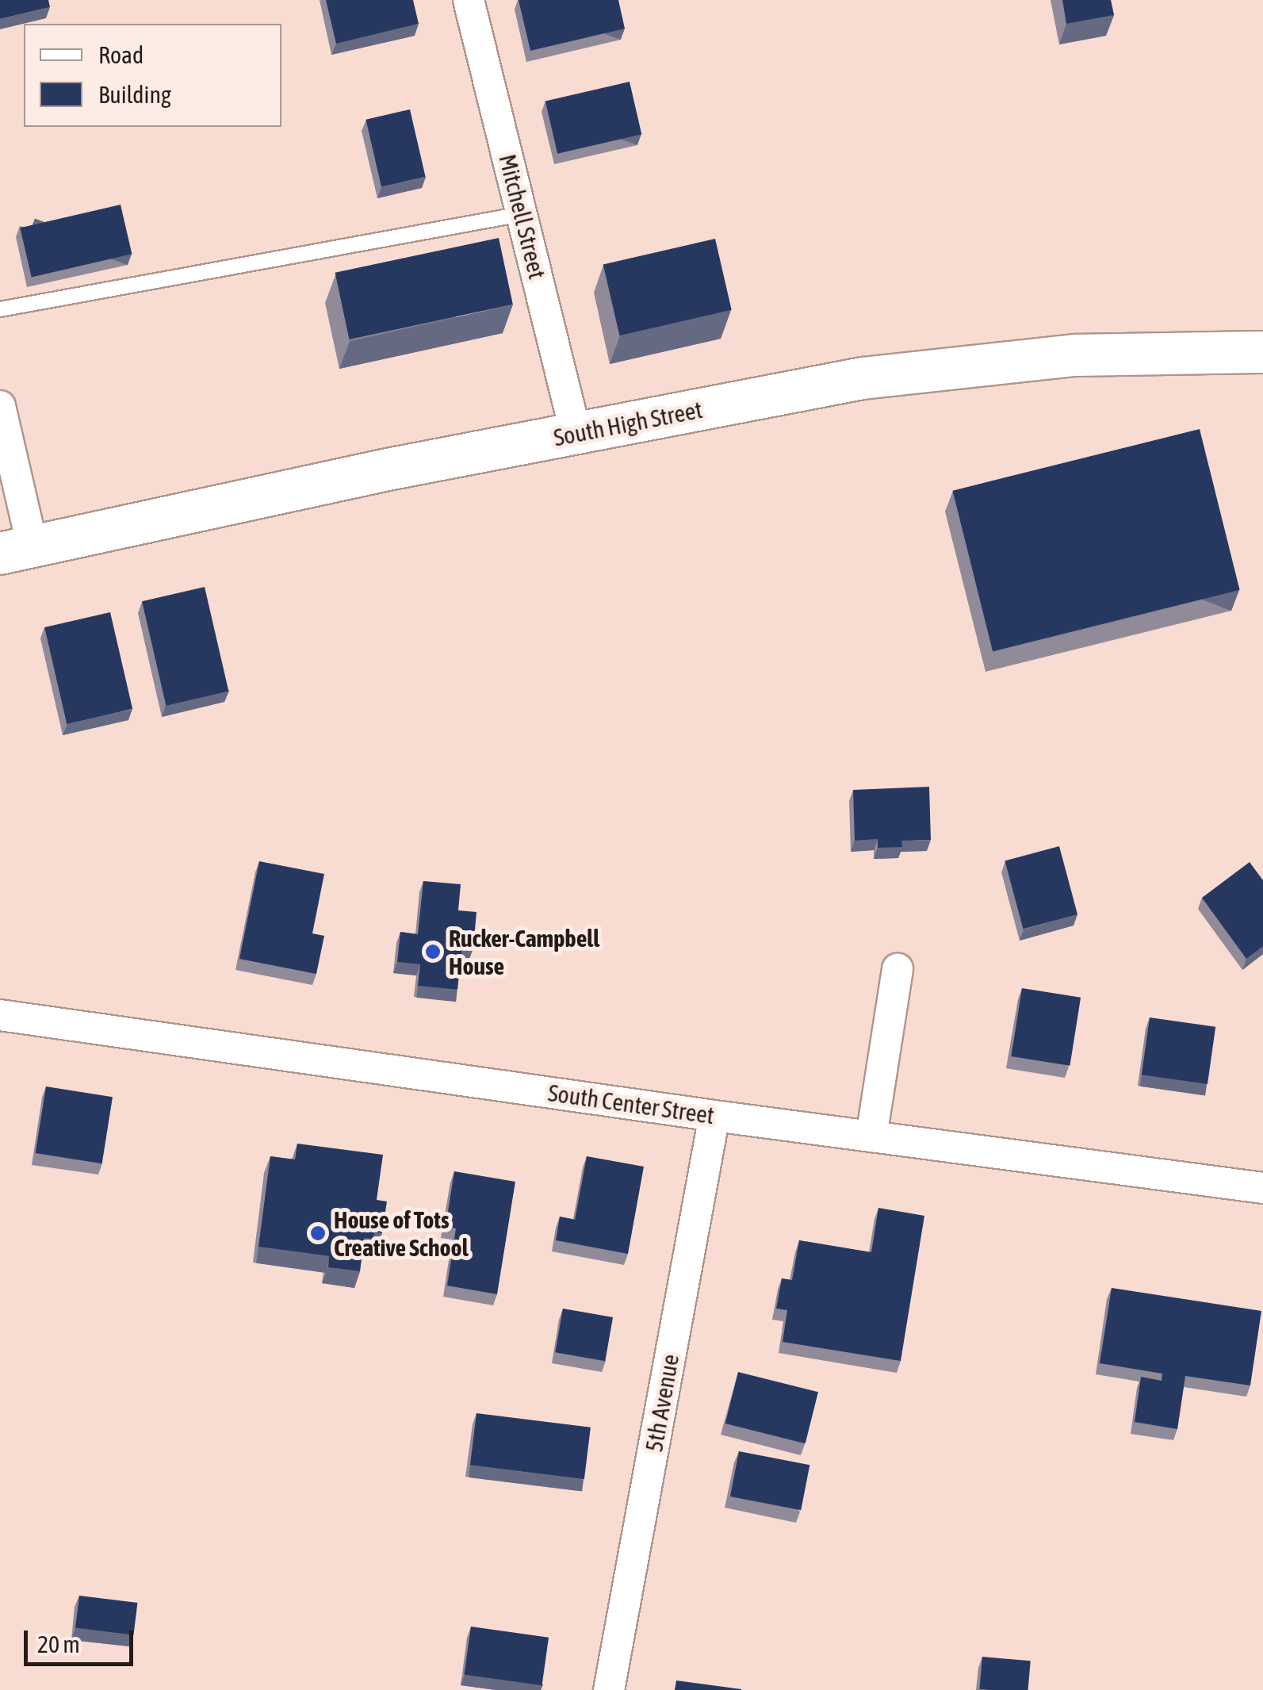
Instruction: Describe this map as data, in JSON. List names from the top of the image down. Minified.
{"streets":{"main road":["South High Street"],"street":["Mitchell Street","South Center Street","5th Avenue"]},"crossings":[["Mitchell Street","South High Street"],["South Center Street","5th Avenue"]],"places":["Rucker-Campbell House","House of Tots Creative School"],"legend":["Road","Building"],"scale_bar":"20 m"}
